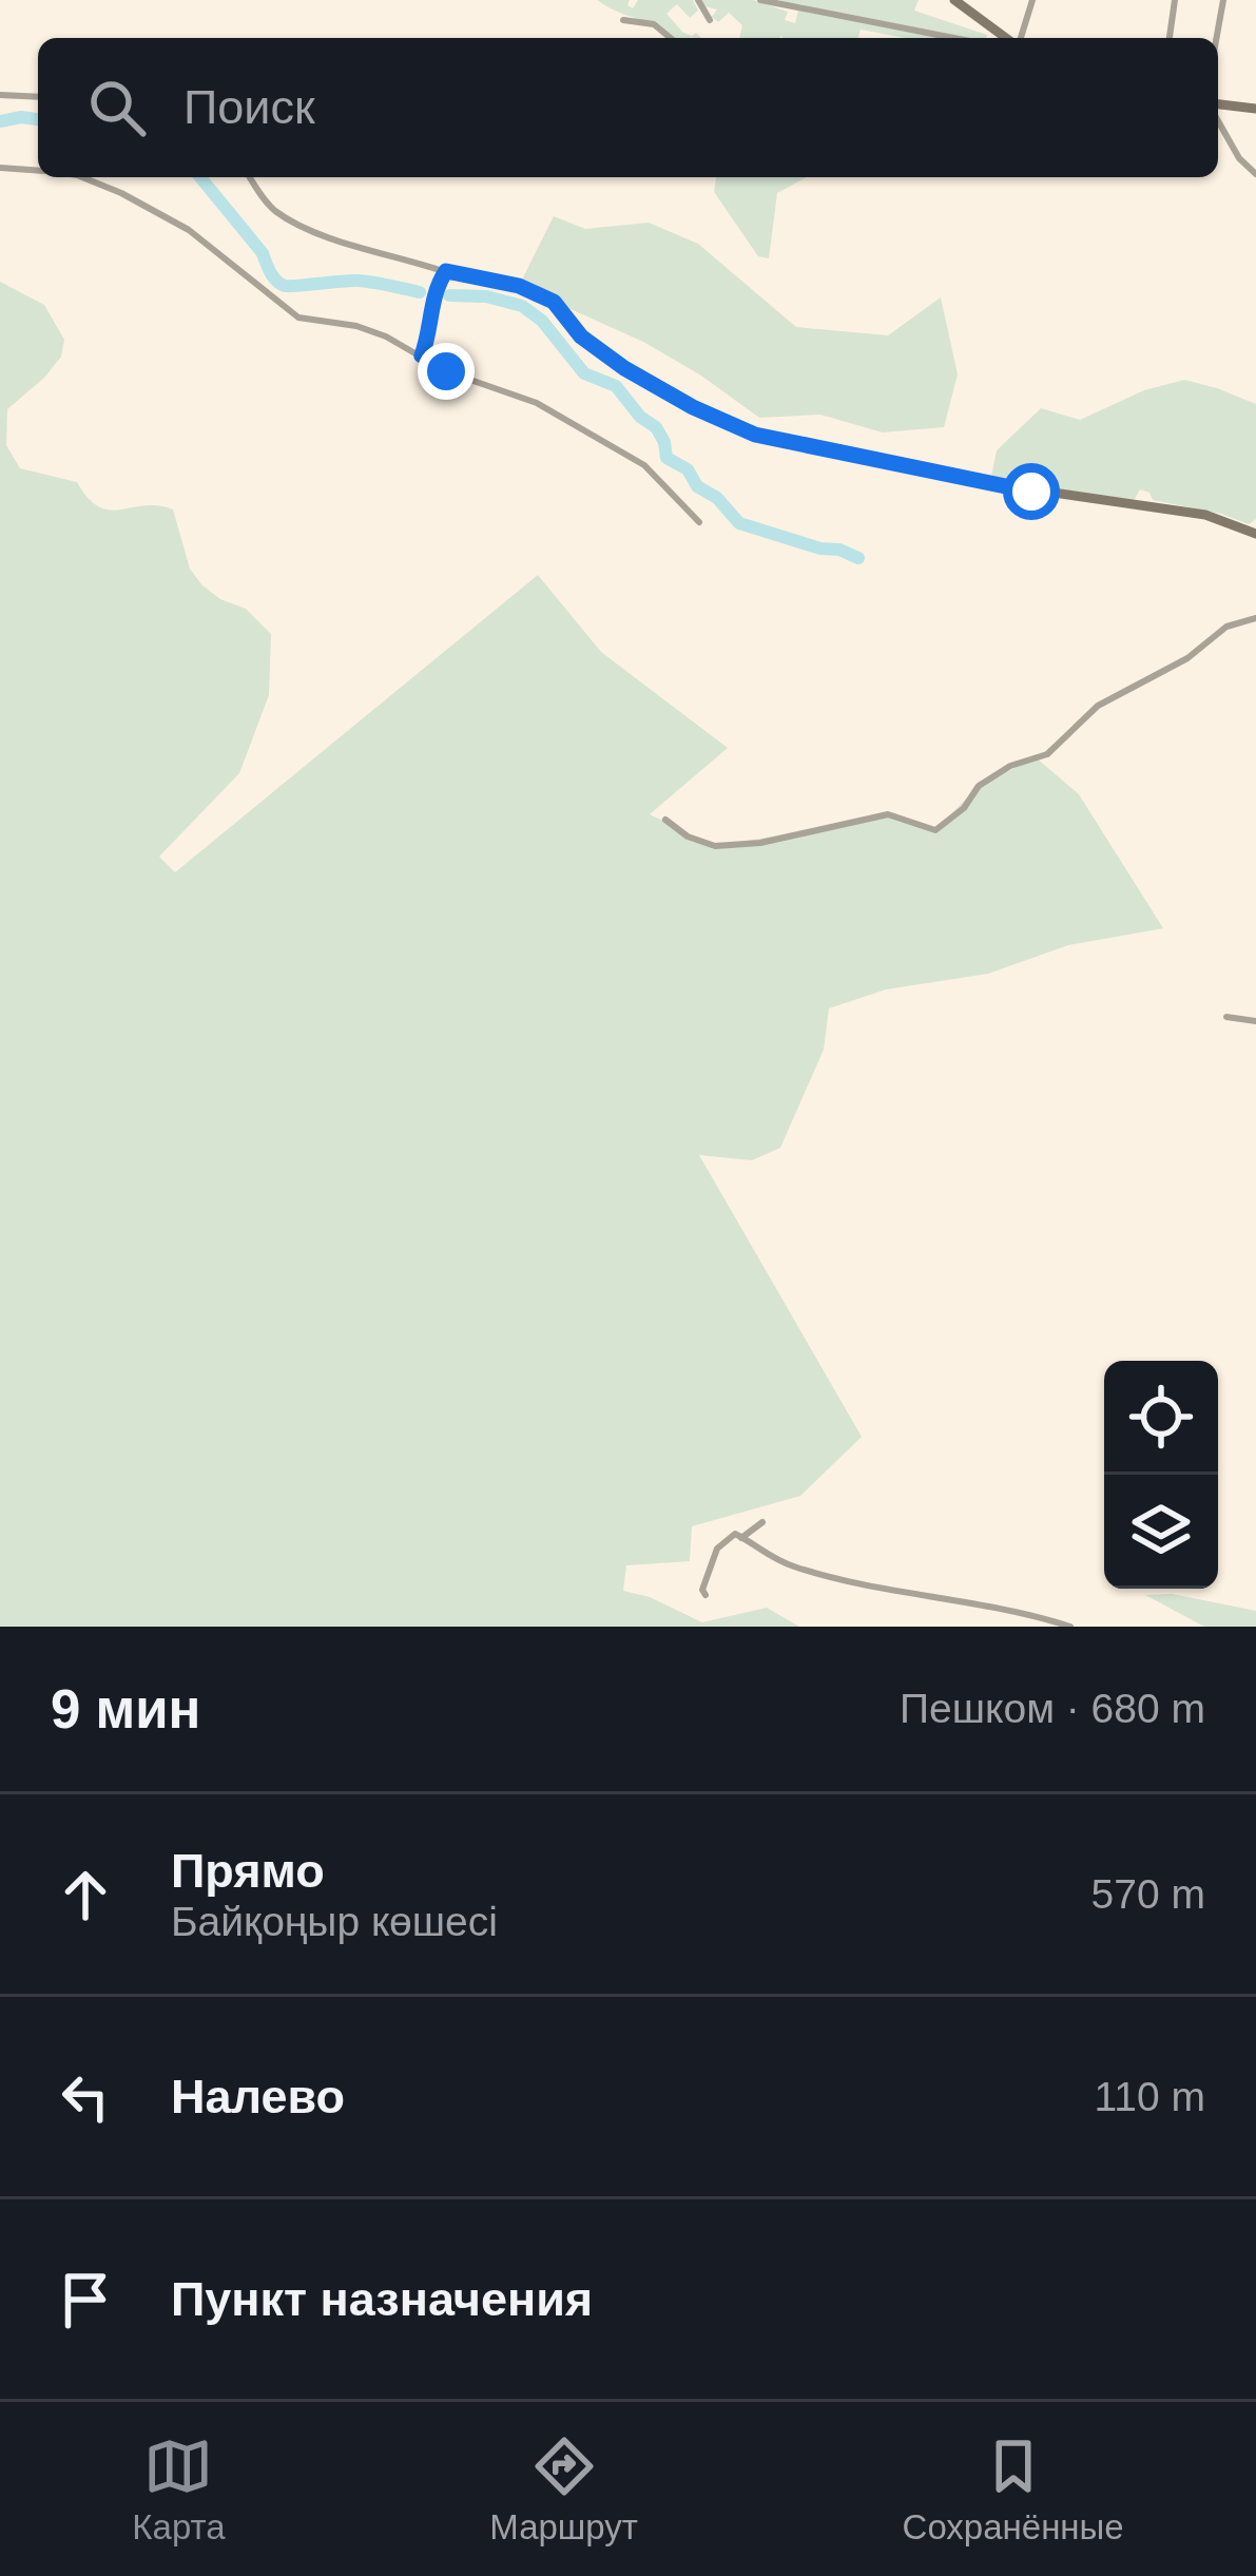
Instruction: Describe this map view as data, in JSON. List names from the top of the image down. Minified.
{"page":{"search":"Поиск","heading":["9 мин","Пешком · 680 m"],"list":[["Прямо","Байқоңыр көшесі","570 m"],["Налево","110 m"],"Пункт назначения"],"nav":["Карта","Маршрут","Сохранённые"]}}
